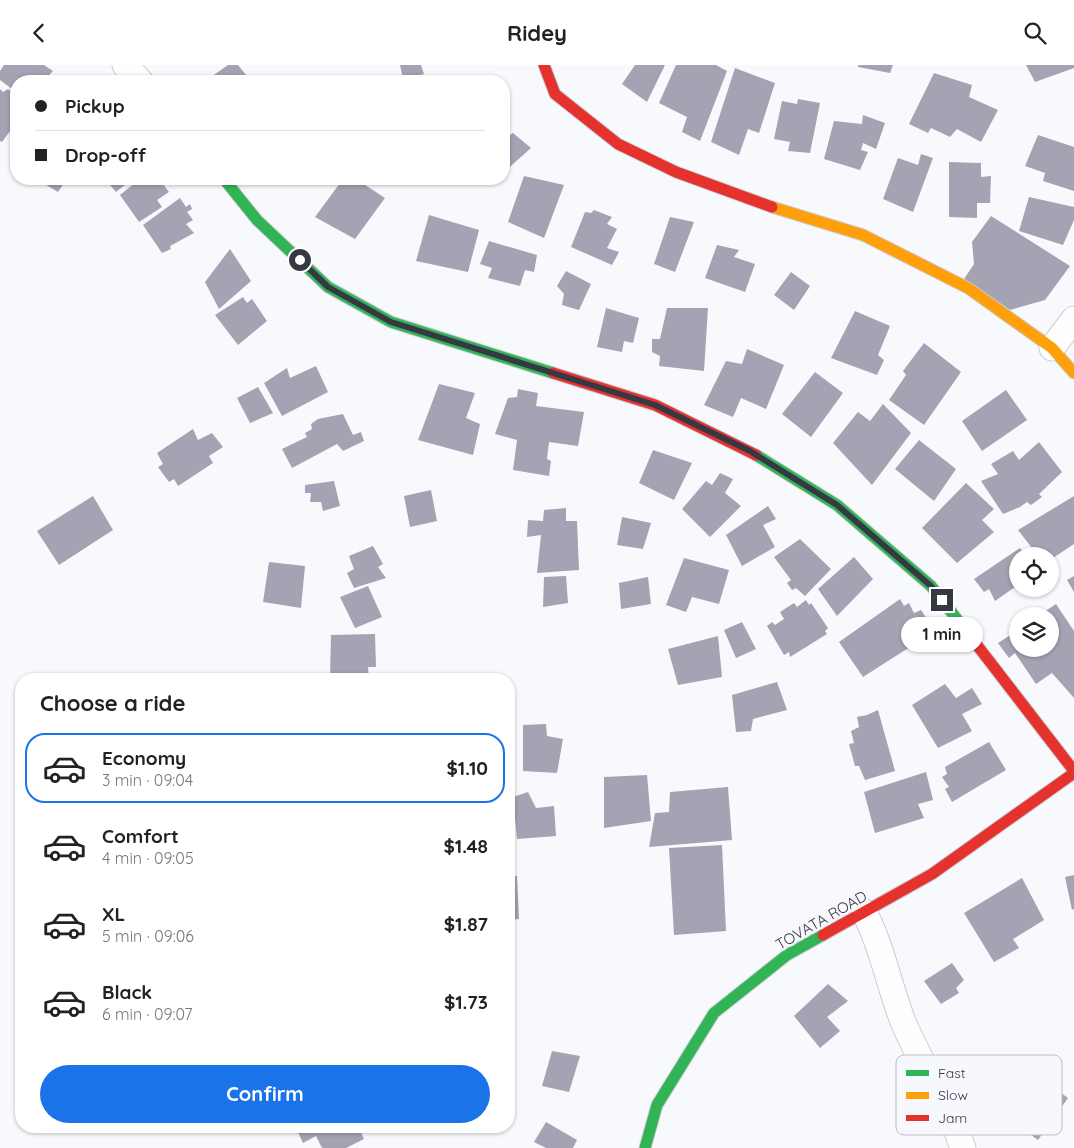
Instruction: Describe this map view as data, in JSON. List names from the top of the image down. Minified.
{"streets":{"street":["TOVATA ROAD"]},"legend":["Fast","Slow","Jam"],"page":{"header":"Ridey","banner":["Pickup","Drop-off"],"bubble":"1 min","heading":"Choose a ride","list":[{"name":"Economy","note":"3 min · 09:04","value":"$1.10"},{"name":"Comfort","note":"4 min · 09:05","value":"$1.48"},{"name":"XL","note":"5 min · 09:06","value":"$1.87"},{"name":"Black","note":"6 min · 09:07","value":"$1.73"}],"buttons":"Confirm"}}
